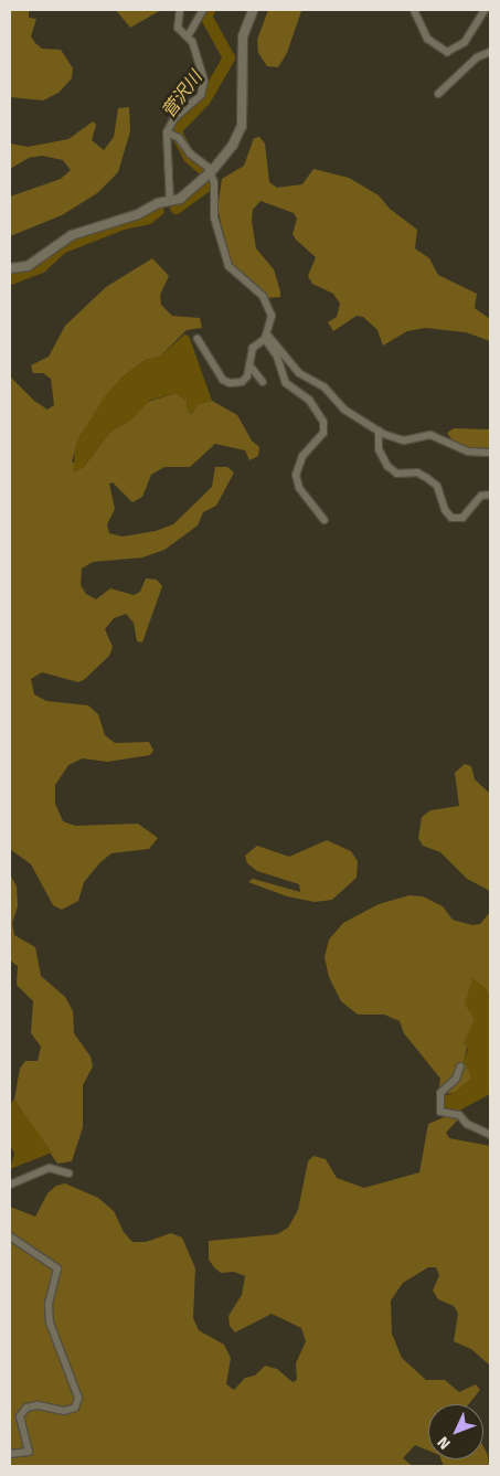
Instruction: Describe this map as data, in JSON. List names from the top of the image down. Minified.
{"water":["菅沢川"],"north":"bottom left"}
